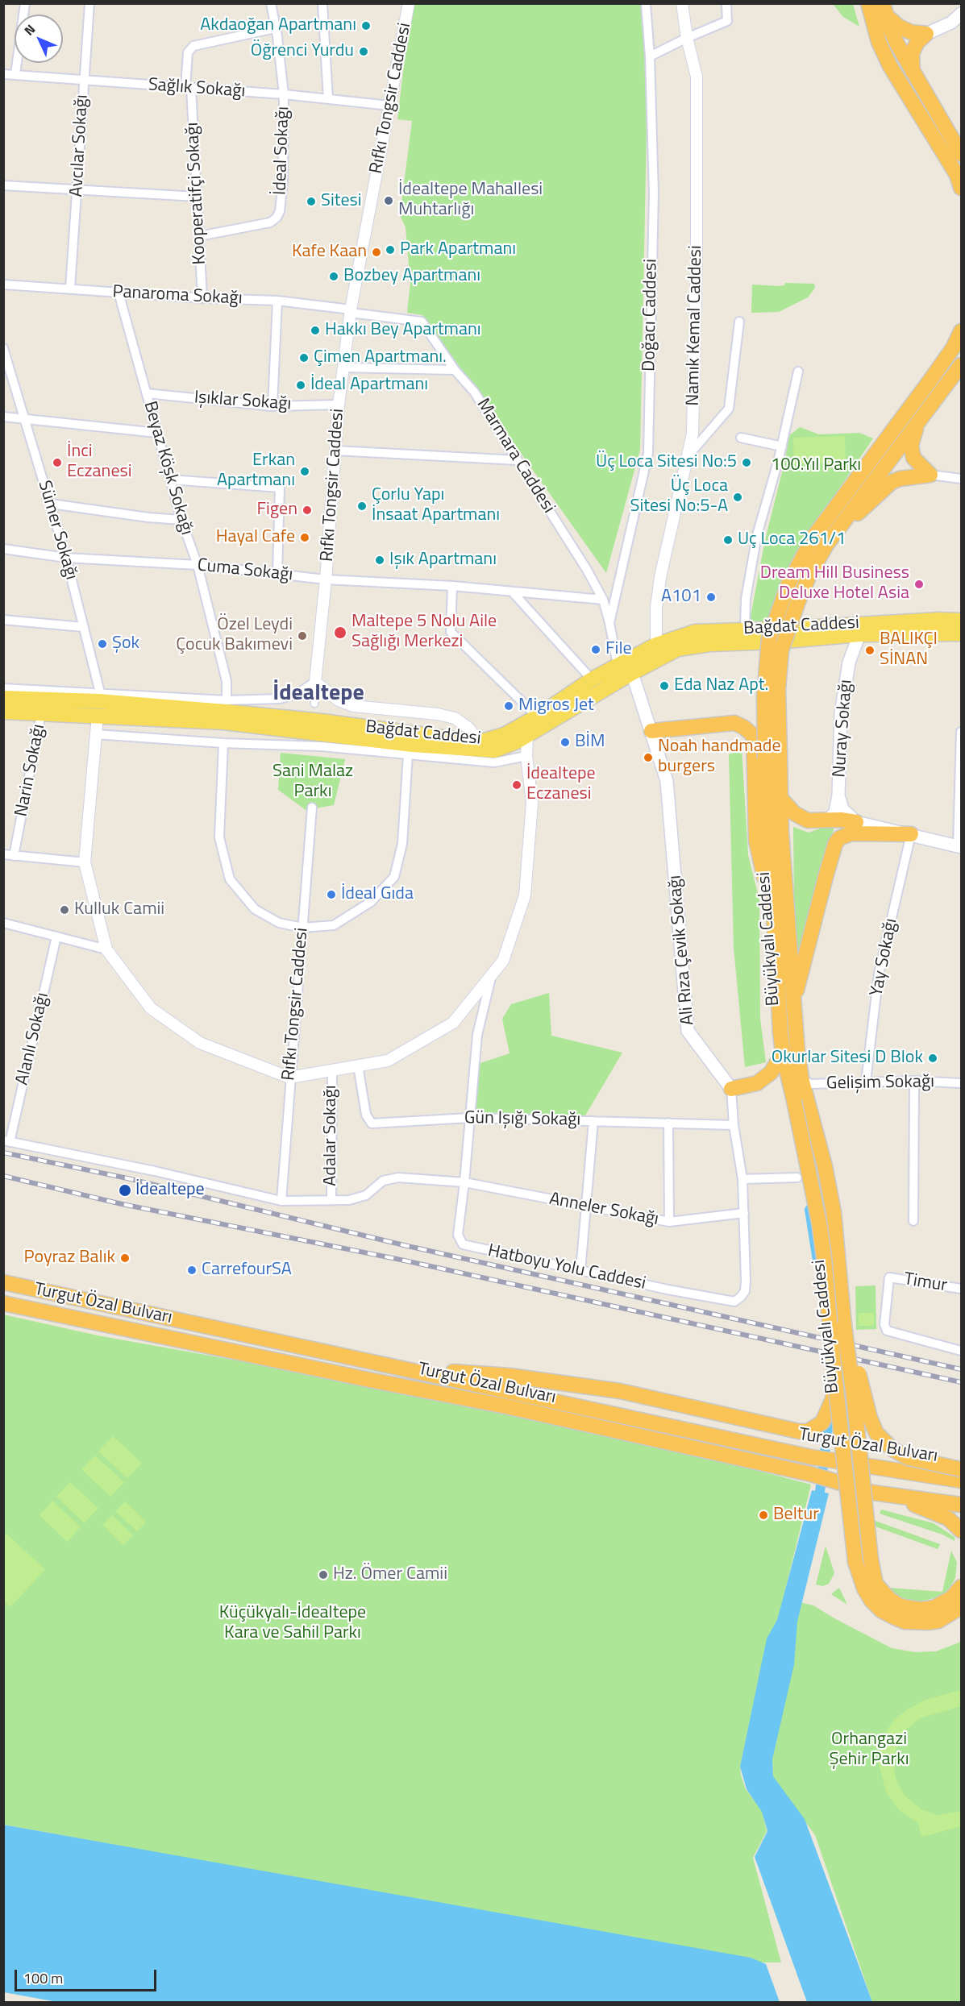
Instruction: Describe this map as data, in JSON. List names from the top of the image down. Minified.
{"streets":{"highway":["Büyükyalı Caddesi","Turgut Özal Bulvarı"],"main road":["Bağdat Caddesi","Nuray Sokağı","Ali Rıza Çevik Sokağı"],"street":["Sağlık Sokağı","Rıfkı Tongsir Caddesi","Avcılar Sokağı","İdeal Sokağı","Kooperatifçi Sokağı","Panaroma Sokağı","Doğacı Caddesi","Namık Kemal Caddesi","Işıklar Sokağı","Marmara Caddesi","Beyaz Köşk Sokağı","Sümer Sokağı","Cuma Sokağı","Narin Sokağı","Yay Sokağı","Alanlı Sokağı","Gelişim Sokağı","Gün Işığı Sokağı","Adalar Sokağı","Anneler Sokağı","Hatboyu Yolu Caddesi","Timur"]},"crossings":[["Sağlık Sokağı","Rıfkı Tongsir Caddesi"],["Sağlık Sokağı","Avcılar Sokağı"],["Sağlık Sokağı","İdeal Sokağı"],["Sağlık Sokağı","Kooperatifçi Sokağı"],["Rıfkı Tongsir Caddesi","Panaroma Sokağı"],["Rıfkı Tongsir Caddesi","Işıklar Sokağı"],["Rıfkı Tongsir Caddesi","Marmara Caddesi"],["Rıfkı Tongsir Caddesi","Cuma Sokağı"],["Rıfkı Tongsir Caddesi","Anneler Sokağı"],["Avcılar Sokağı","Panaroma Sokağı"],["İdeal Sokağı","Kooperatifçi Sokağı"],["Kooperatifçi Sokağı","Panaroma Sokağı"],["Panaroma Sokağı","Marmara Caddesi"],["Panaroma Sokağı","Beyaz Köşk Sokağı"],["Doğacı Caddesi","Marmara Caddesi"],["Namık Kemal Caddesi","Bağdat Caddesi"],["Işıklar Sokağı","Beyaz Köşk Sokağı"],["Marmara Caddesi","Cuma Sokağı"],["Marmara Caddesi","Bağdat Caddesi"],["Beyaz Köşk Sokağı","Cuma Sokağı"],["Sümer Sokağı","Cuma Sokağı"],["Sümer Sokağı","Bağdat Caddesi"],["Bağdat Caddesi","Nuray Sokağı"],["Bağdat Caddesi","Narin Sokağı"],["Bağdat Caddesi","Ali Rıza Çevik Sokağı"],["Büyükyalı Caddesi","Gelişim Sokağı"],["Yay Sokağı","Gelişim Sokağı"],["Adalar Sokağı","Anneler Sokağı"],["Anneler Sokağı","Hatboyu Yolu Caddesi"]],"districts":["İdealtepe"],"parks":["100.Yıl Parkı","Sani Malaz Parkı","Küçükyalı-İdealtepe Kara ve Sahil Parkı","Orhangazi Şehir Parkı"],"places":["Akdaoğan Apartmanı","Öğrenci Yurdu","İdealtepe Mahallesi Muhtarlığı","Sitesi","Park Apartmanı","Kafe Kaan","Bozbey Apartmanı","Hakkı Bey Apartmanı","Çimen Apartmanı.","İdeal Apartmanı","İnci Eczanesi","Üç Loca Sitesi No:5","Erkan Apartmanı","Üç Loca Sitesi No:5-A","Çorlu Yapı İnsaat Apartmanı","Figen","Hayal Cafe","Uç Loca 261/1","Işık Apartmanı","Dream Hill Business Deluxe Hotel Asia","A101","Maltepe 5 Nolu Aile Sağlığı Merkezi","Özel Leydi Çocuk Bakımevi","Şok","File","BALIKÇI SİNAN","Eda Naz Apt.","Migros Jet","BİM","Noah handmade burgers","İdealtepe Eczanesi","İdeal Gıda","Kulluk Camii","Okurlar Sitesi D Blok","İdealtepe","Poyraz Balık","CarrefourSA","Beltur","Hz. Ömer Camii"],"scale_bar":"100 m","north":"top left"}
